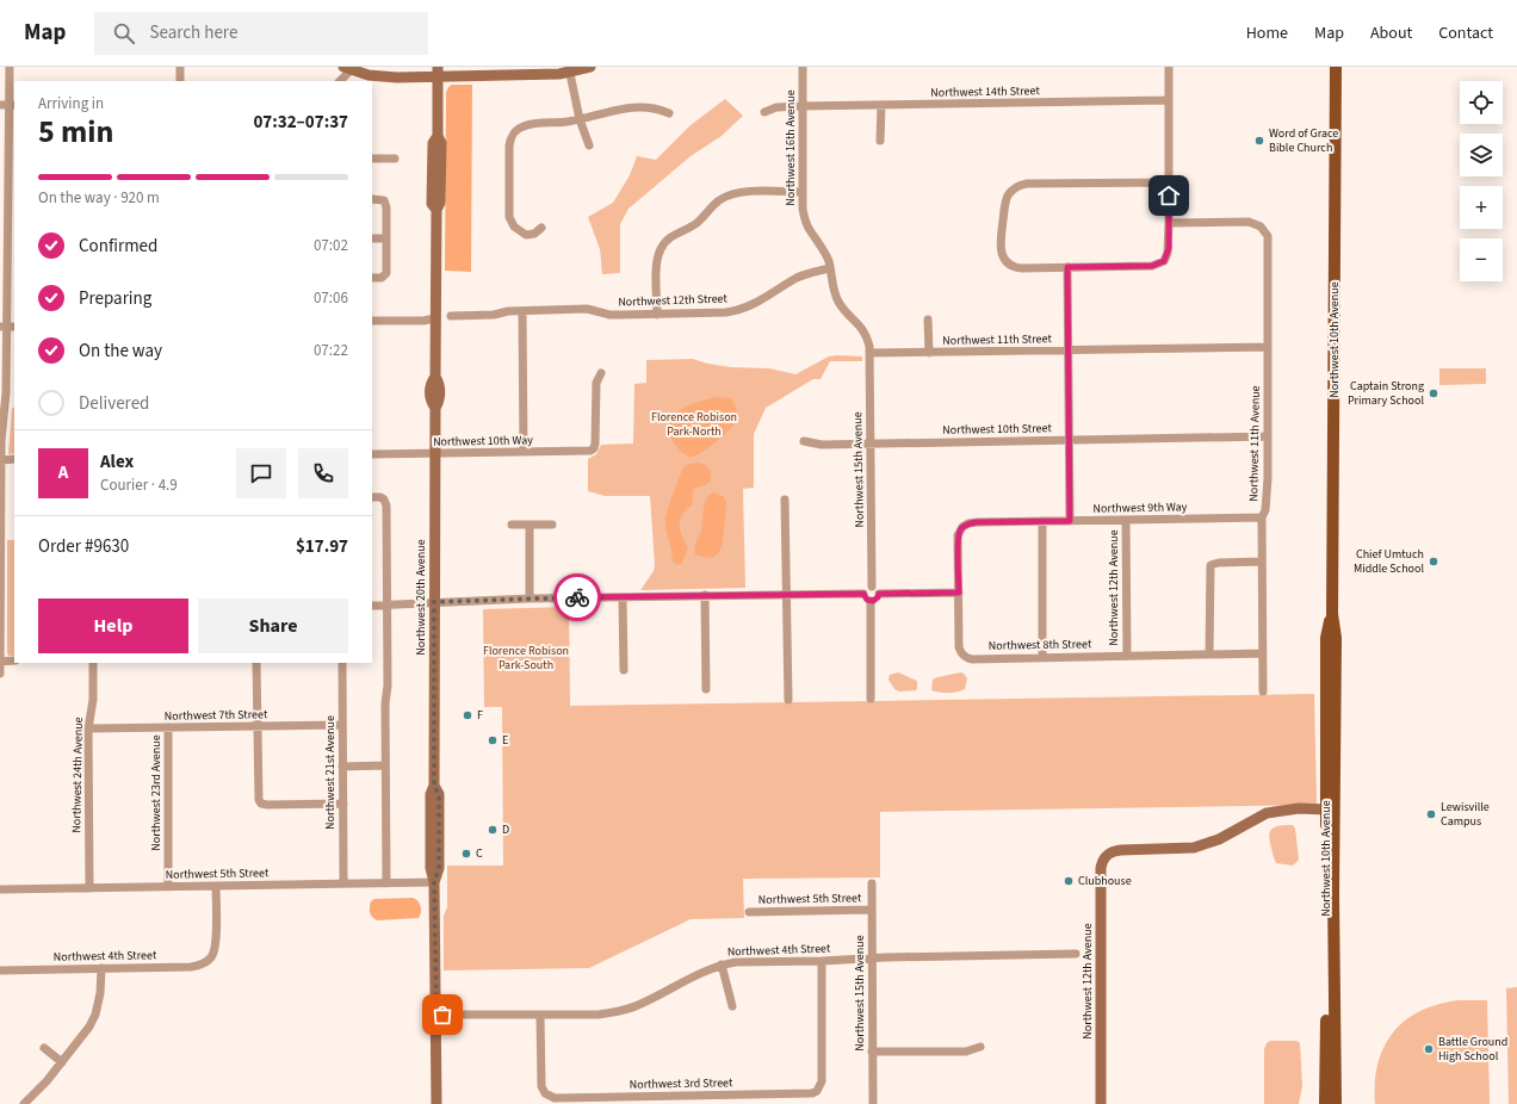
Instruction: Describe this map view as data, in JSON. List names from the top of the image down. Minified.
{"streets":{"main road":["Northwest 10th Avenue"],"street":["Northwest 14th Street","Northwest 16th Avenue","Northwest 12th Street","Northwest 11th Street","Northwest 10th Street","Northwest 10th Way","Northwest 11th Avenue","Northwest 15th Avenue","Northwest 9th Way","Northwest 12th Avenue","Northwest 20th Avenue","Northwest 8th Street","Northwest 7th Street","Northwest 21st Avenue","Northwest 24th Avenue","Northwest 23rd Avenue","Northwest 5th Street","Northwest 4th Street","Northwest 3rd Street"]},"crossings":[["Northwest 14th Street","Northwest 16th Avenue"],["Northwest 16th Avenue","Northwest 12th Street"],["Northwest 16th Avenue","Northwest 11th Street"],["Northwest 16th Avenue","Northwest 15th Avenue"],["Northwest 11th Street","Northwest 11th Avenue"],["Northwest 11th Street","Northwest 15th Avenue"],["Northwest 10th Avenue","Northwest 12th Avenue"],["Northwest 10th Street","Northwest 11th Avenue"],["Northwest 10th Street","Northwest 15th Avenue"],["Northwest 10th Way","Northwest 20th Avenue"],["Northwest 11th Avenue","Northwest 9th Way"],["Northwest 11th Avenue","Northwest 8th Street"],["Northwest 15th Avenue","Northwest 5th Street"],["Northwest 15th Avenue","Northwest 4th Street"],["Northwest 9th Way","Northwest 12th Avenue"],["Northwest 9th Way","Northwest 8th Street"],["Northwest 12th Avenue","Northwest 8th Street"],["Northwest 20th Avenue","Northwest 5th Street"],["Northwest 20th Avenue","Northwest 4th Street"],["Northwest 7th Street","Northwest 21st Avenue"],["Northwest 7th Street","Northwest 24th Avenue"],["Northwest 7th Street","Northwest 23rd Avenue"],["Northwest 21st Avenue","Northwest 5th Street"],["Northwest 24th Avenue","Northwest 5th Street"],["Northwest 23rd Avenue","Northwest 5th Street"],["Northwest 5th Street","Northwest 4th Street"],["Northwest 4th Street","Northwest 3rd Street"]],"parks":["Florence Robison Park-North","Florence Robison Park-South"],"places":["Word of Grace Bible Church","Captain Strong Primary School","Chief Umtuch Middle School","F","E","Lewisville Campus","D","C","Clubhouse","Battle Ground High School"],"page":{"header":"Map","search":"Search here","nav":["Home","Map","About","Contact"],"map_buttons":["+","−"],"heading":["5 min","Arriving in","07:32–07:37"],"panel":["Alex","Courier · 4.9","Order #9630","$17.97"],"bar":"On the way · 920 m","list":[["Confirmed","07:02"],["Preparing","07:06"],["On the way","07:22"],"Delivered"],"round":"A","buttons":["Help","Share"]}}
